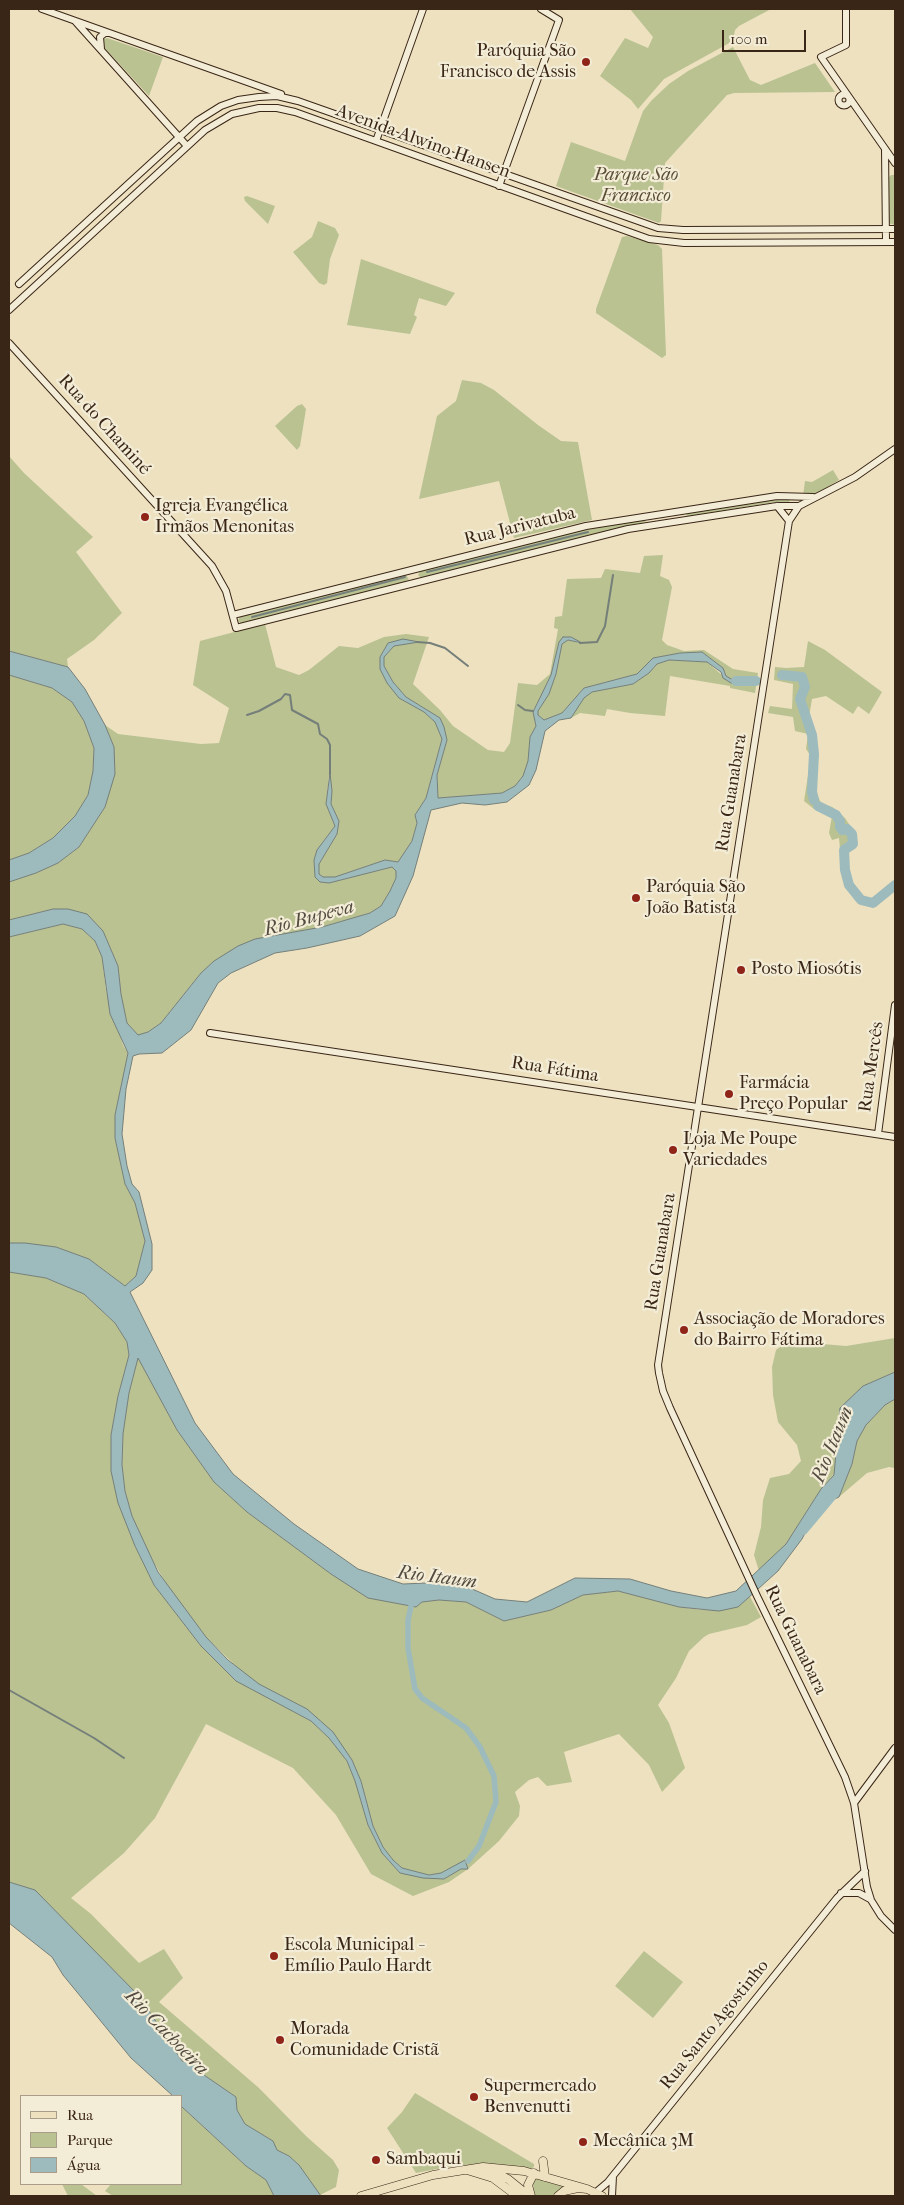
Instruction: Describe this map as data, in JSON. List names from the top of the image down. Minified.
{"streets":{"street":["Avenida Alwino Hansen","Rua do Chaminé","Rua Jarivatuba","Rua Guanabara","Rua Mercês","Rua Fátima","Rua Santo Agostinho"]},"crossings":[["Rua do Chaminé","Rua Jarivatuba"],["Rua Jarivatuba","Rua Guanabara"],["Rua Guanabara","Rua Fátima"],["Rua Guanabara","Rua Santo Agostinho"],["Rua Mercês","Rua Fátima"]],"water":["Rio Bupeva","Rio Itaum","Rio Cachoeira"],"parks":["Parque São Francisco"],"places":["Paróquia São Francisco de Assis","Igreja Evangélica Irmãos Menonitas","Paróquia São João Batista","Posto Miosótis","Farmácia Preço Popular","Loja Me Poupe Variedades","Associação de Moradores do Bairro Fátima","Escola Municipal - Emílio Paulo Hardt","Morada Comunidade Cristã","Supermercado Benvenutti","Mecânica 3M","Sambaqui"],"legend":["Rua","Parque","Água"],"scale_bar":"100 m"}
